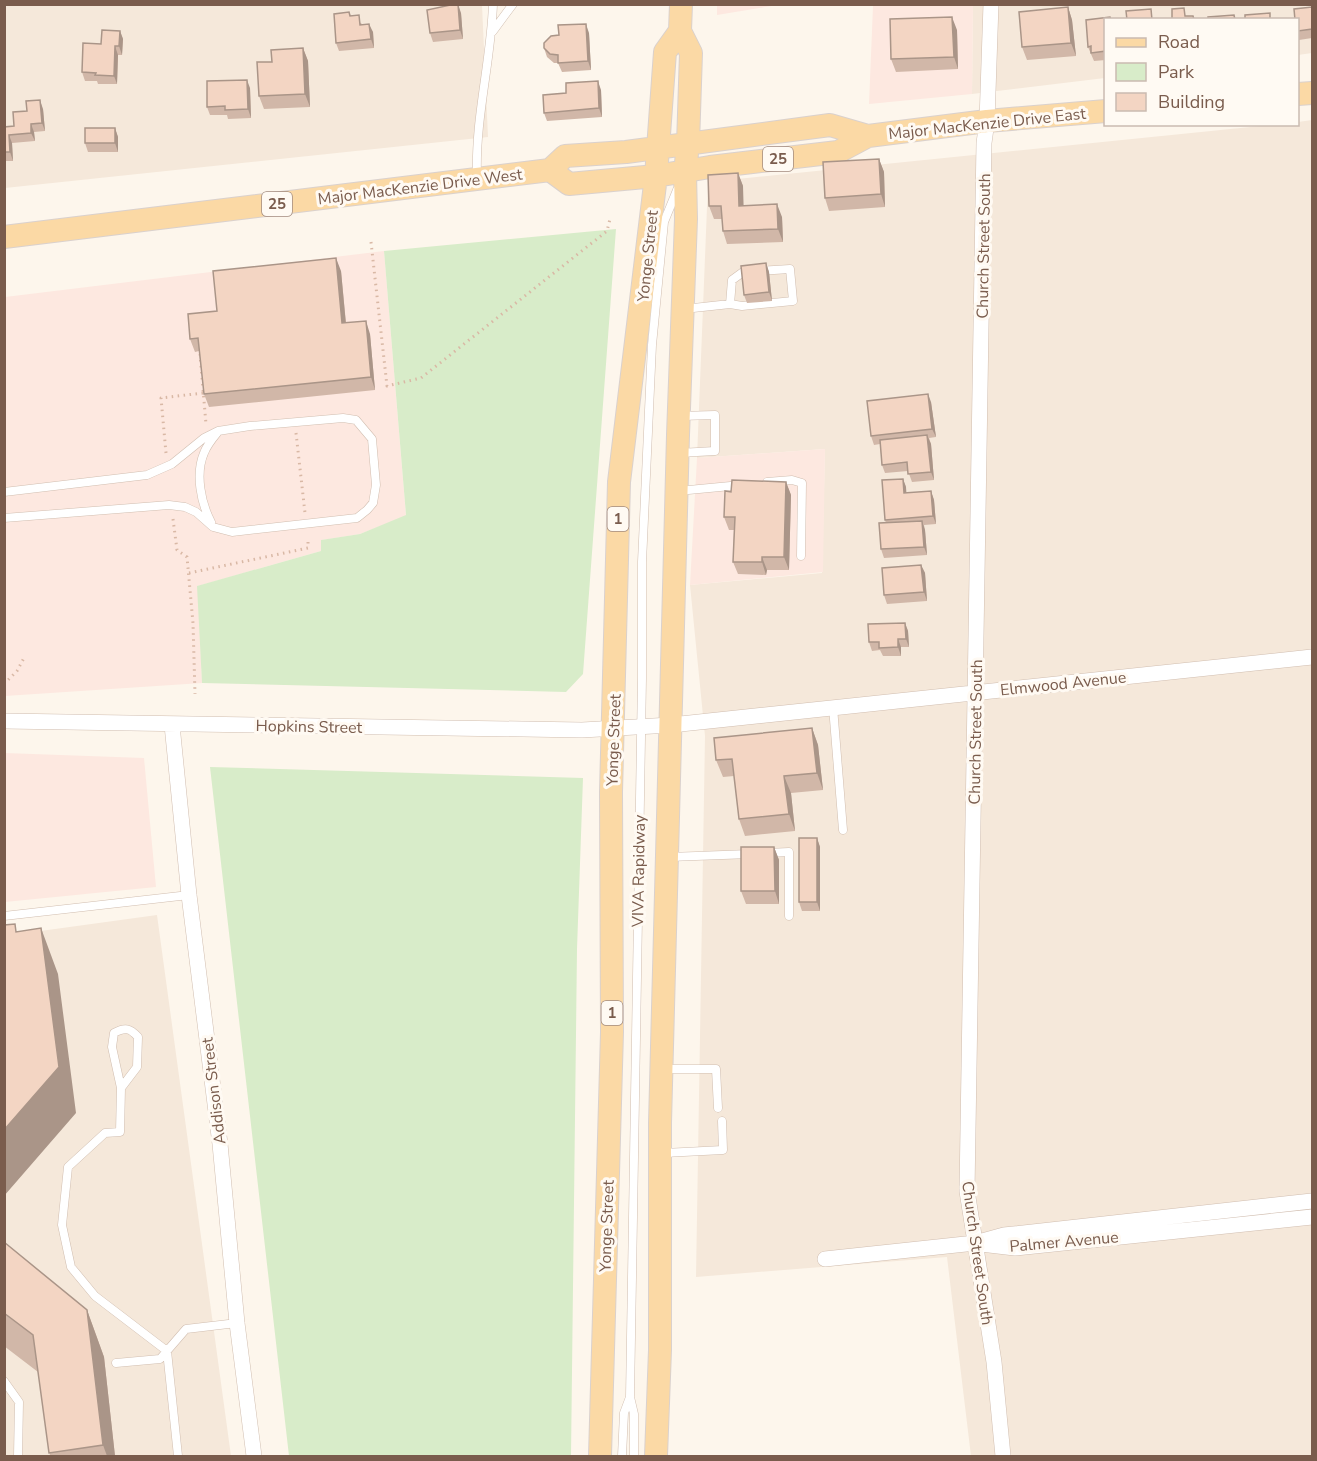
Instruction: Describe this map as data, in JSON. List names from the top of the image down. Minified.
{"streets":{"main road":["Major MacKenzie Drive East","25","Major MacKenzie Drive West","Yonge Street","1"],"street":["Church Street South","Elmwood Avenue","Hopkins Street","Addison Street","Palmer Avenue"],"lane":["VIVA Rapidway"]},"crossings":[["Major MacKenzie Drive East","25"],["Major MacKenzie Drive East","Major MacKenzie Drive West"],["Major MacKenzie Drive East","Church Street South"],["Major MacKenzie Drive East","Yonge Street"],["Major MacKenzie Drive East","VIVA Rapidway"],["25","Major MacKenzie Drive West"],["25","Yonge Street"],["25","VIVA Rapidway"],["Major MacKenzie Drive West","Yonge Street"],["Church Street South","Elmwood Avenue"],["Church Street South","Palmer Avenue"],["Yonge Street","Elmwood Avenue"],["Yonge Street","Hopkins Street"],["Yonge Street","VIVA Rapidway"],["Elmwood Avenue","Hopkins Street"],["Elmwood Avenue","VIVA Rapidway"],["Hopkins Street","VIVA Rapidway"],["Hopkins Street","Addison Street"]],"legend":["Road","Park","Building"]}
